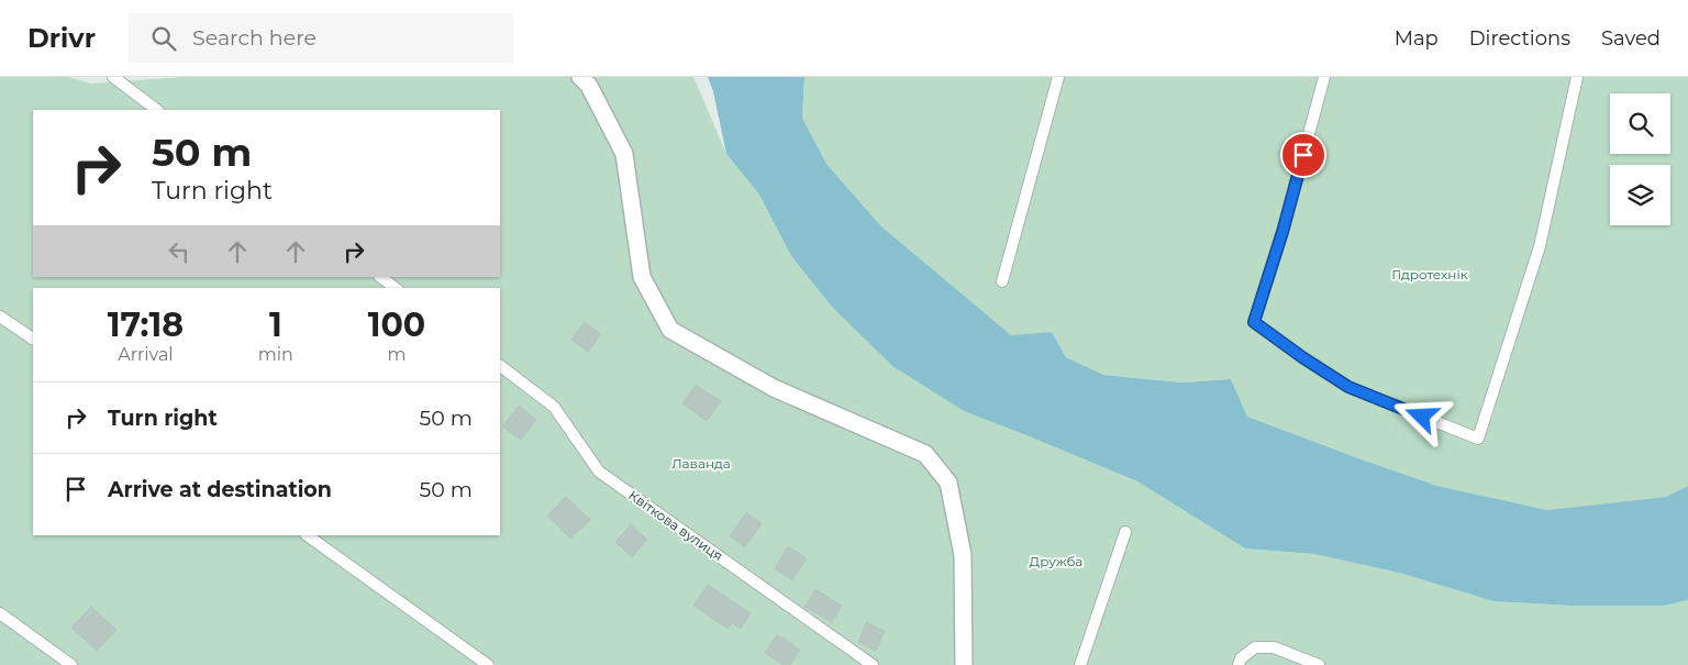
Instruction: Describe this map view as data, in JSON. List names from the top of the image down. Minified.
{"streets":{"lane":["Квіткова вулиця"]},"parks":["Гідротехнік","Лаванда","Дружба"],"page":{"header":"Drivr","search":"Search here","nav":["Map","Directions","Saved"],"turn":["50 m","Turn right"],"eta":["17:18","Arrival","1","min","100","m"],"list":[{"name":"Turn right","value":"50 m"},{"name":"Arrive at destination","value":"50 m"}]}}
